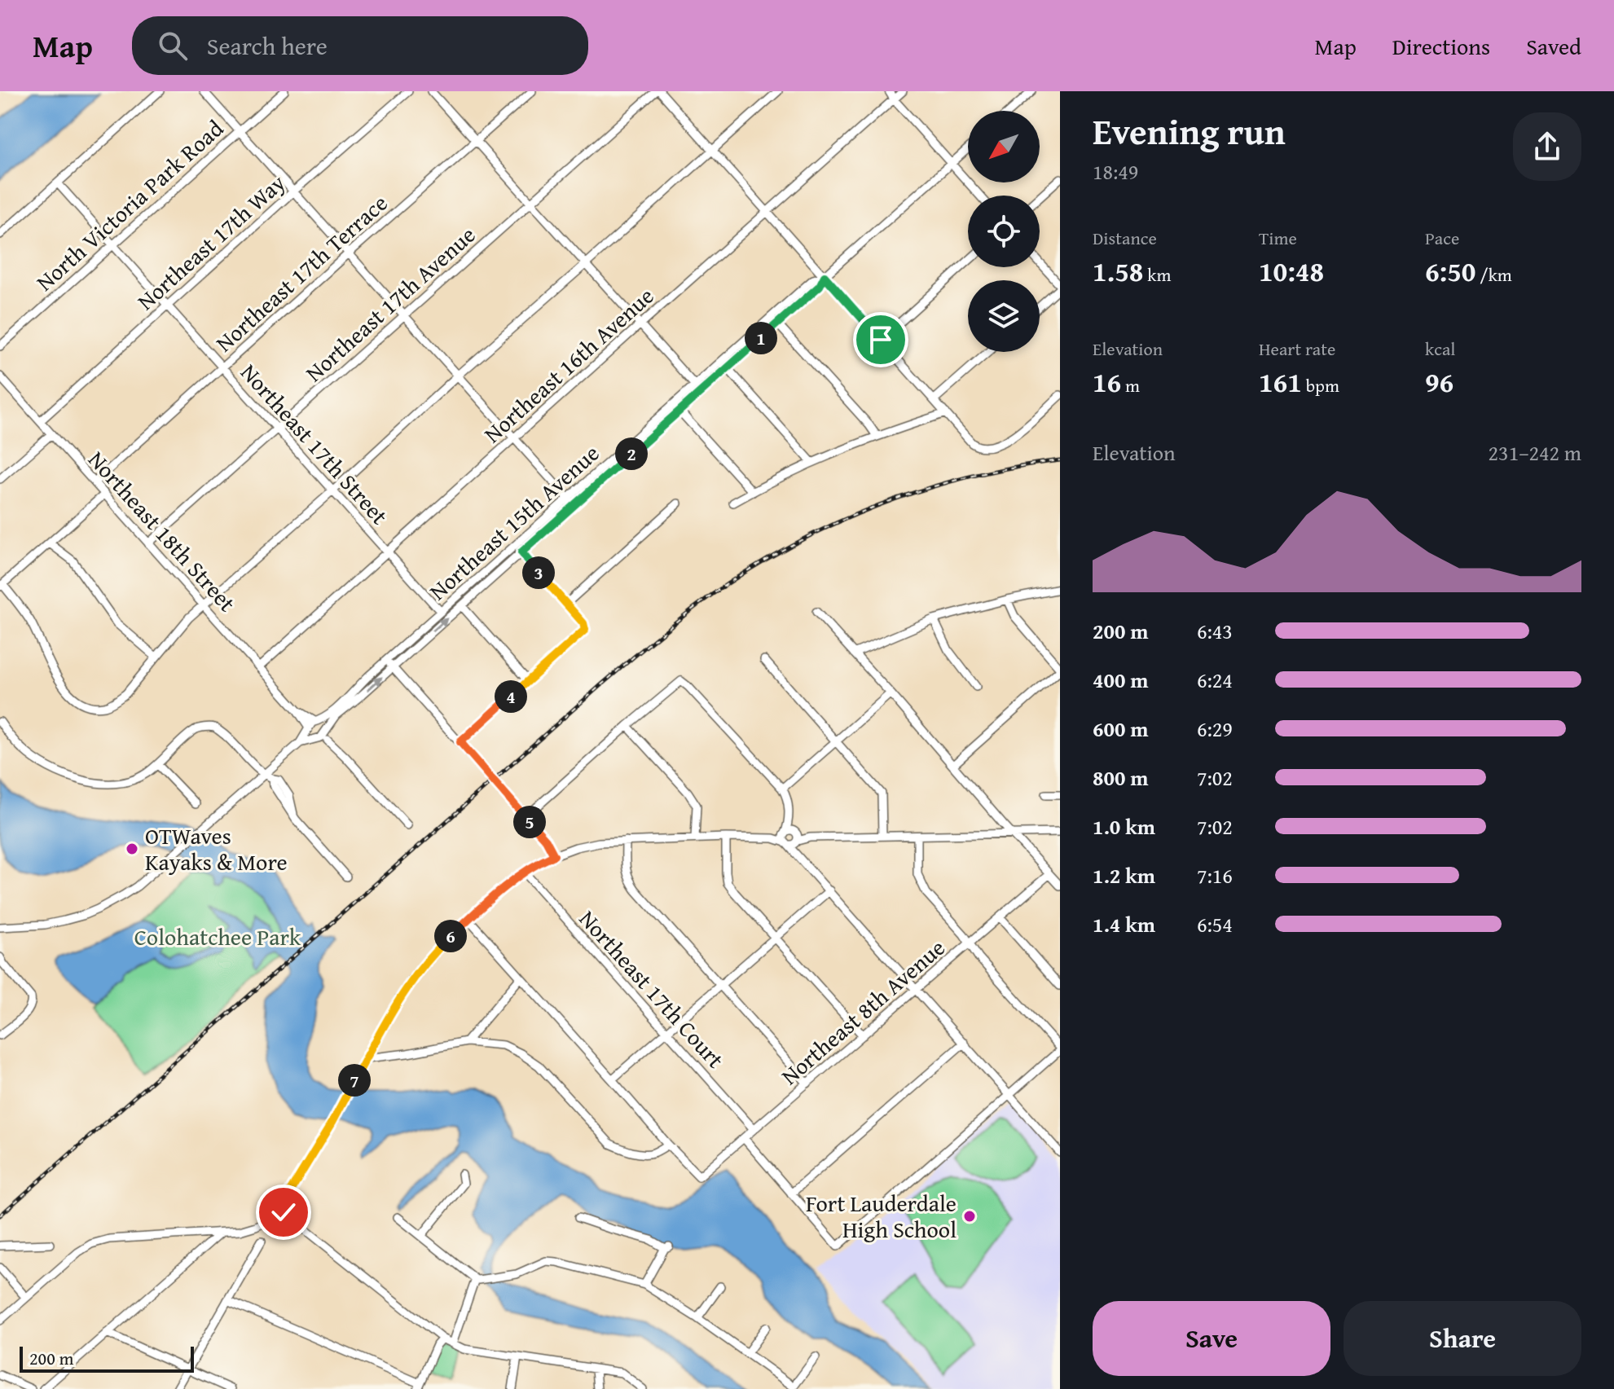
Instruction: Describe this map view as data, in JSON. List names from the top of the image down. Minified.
{"streets":{"street":["North Victoria Park Road","Northeast 17th Way","Northeast 17th Terrace","Northeast 17th Avenue","Northeast 16th Avenue","Northeast 17th Street","Northeast 15th Avenue","Northeast 18th Street","Northeast 17th Court","Northeast 8th Avenue"]},"crossings":[["North Victoria Park Road","Northeast 17th Street"],["Northeast 17th Way","Northeast 17th Street"],["Northeast 17th Way","Northeast 18th Street"],["Northeast 17th Terrace","Northeast 17th Street"],["Northeast 17th Terrace","Northeast 18th Street"],["Northeast 17th Avenue","Northeast 17th Street"],["Northeast 17th Avenue","Northeast 18th Street"],["Northeast 16th Avenue","Northeast 17th Street"],["Northeast 16th Avenue","Northeast 18th Street"],["Northeast 17th Street","Northeast 15th Avenue"],["Northeast 15th Avenue","Northeast 18th Street"],["Northeast 17th Court","Northeast 8th Avenue"]],"parks":["Colohatchee Park"],"places":["OTWaves Kayaks & More","Fort Lauderdale High School"],"scale_bar":"200 m","north":"bottom left","page":{"header":"Map","search":"Search here","nav":["Map","Directions","Saved"],"heading":["Evening run","18:49"],"stats":[["Distance","1.58 km"],["Time","10:48"],["Pace","6:50 /km"],["Elevation","16 m"],["Heart rate","161 bpm"],["kcal","96"]],"pins":["1","2","3","4","5","6","7"],"chart":["Elevation","231–242 m"],"list":[{"name":"200 m","note":"6:43"},{"name":"400 m","note":"6:24"},{"name":"600 m","note":"6:29"},{"name":"800 m","note":"7:02"},{"name":"1.0 km","note":"7:02"},{"name":"1.2 km","note":"7:16"},{"name":"1.4 km","note":"6:54"}],"buttons":["Save","Share"],"scale":"200 m"}}
